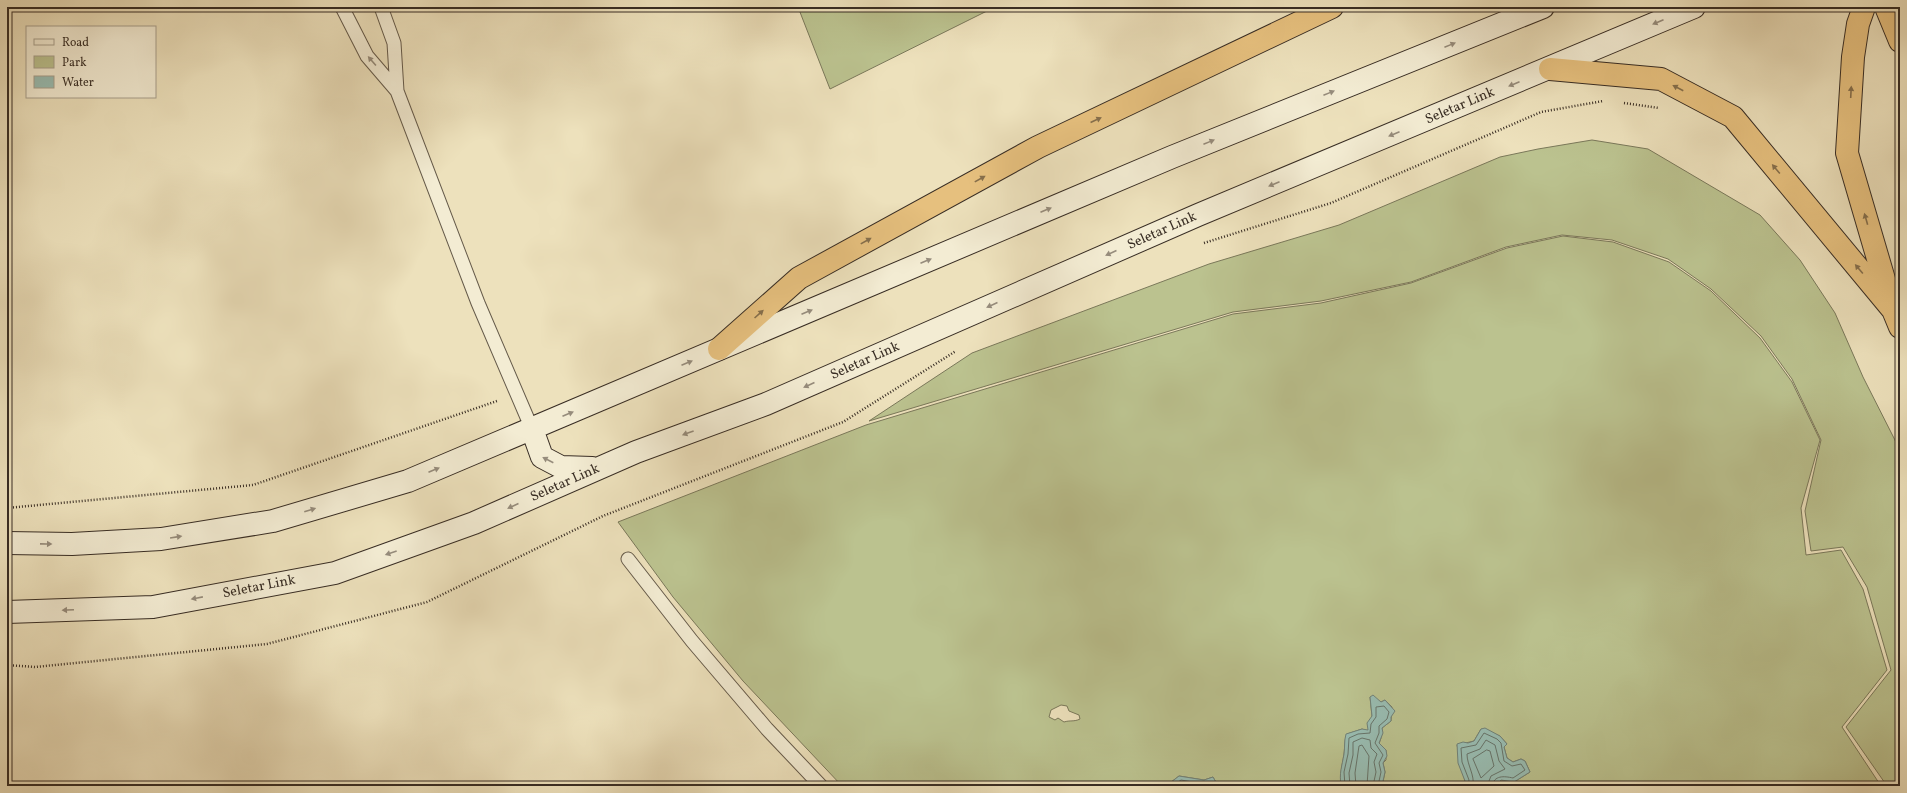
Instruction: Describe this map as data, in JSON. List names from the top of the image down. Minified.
{"streets":{"main road":["Seletar Link"]},"legend":["Road","Park","Water"]}
